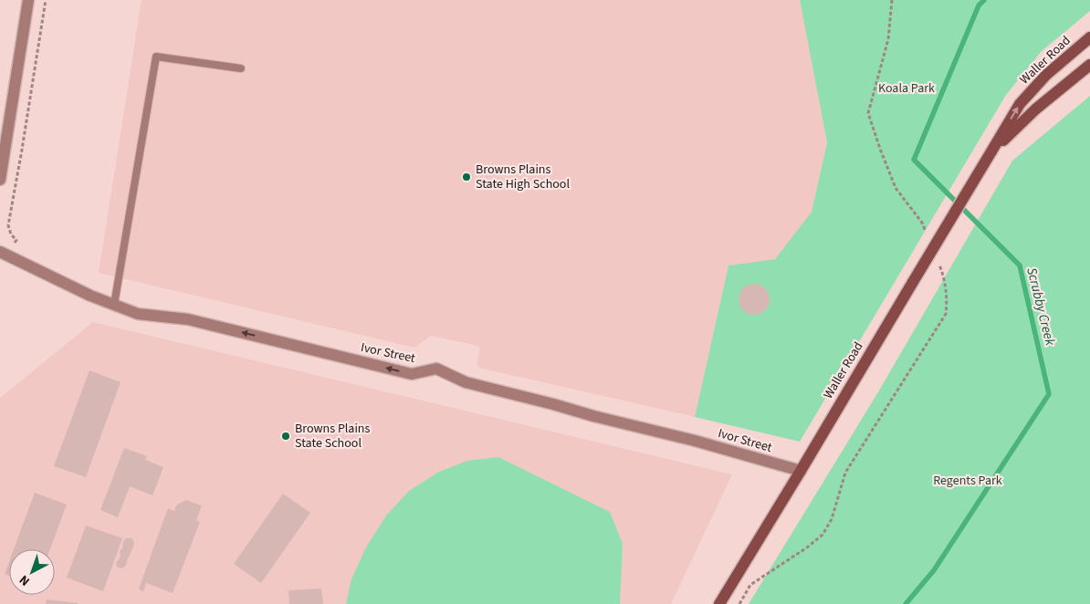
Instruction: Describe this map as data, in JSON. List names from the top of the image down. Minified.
{"streets":{"street":["Waller Road","Ivor Street"]},"crossings":[["Waller Road","Ivor Street"]],"one_way":["Ivor Street"],"water":["Scrubby Creek"],"parks":["Koala Park","Regents Park"],"places":["Browns Plains State High School","Browns Plains State School"],"north":"bottom left"}
